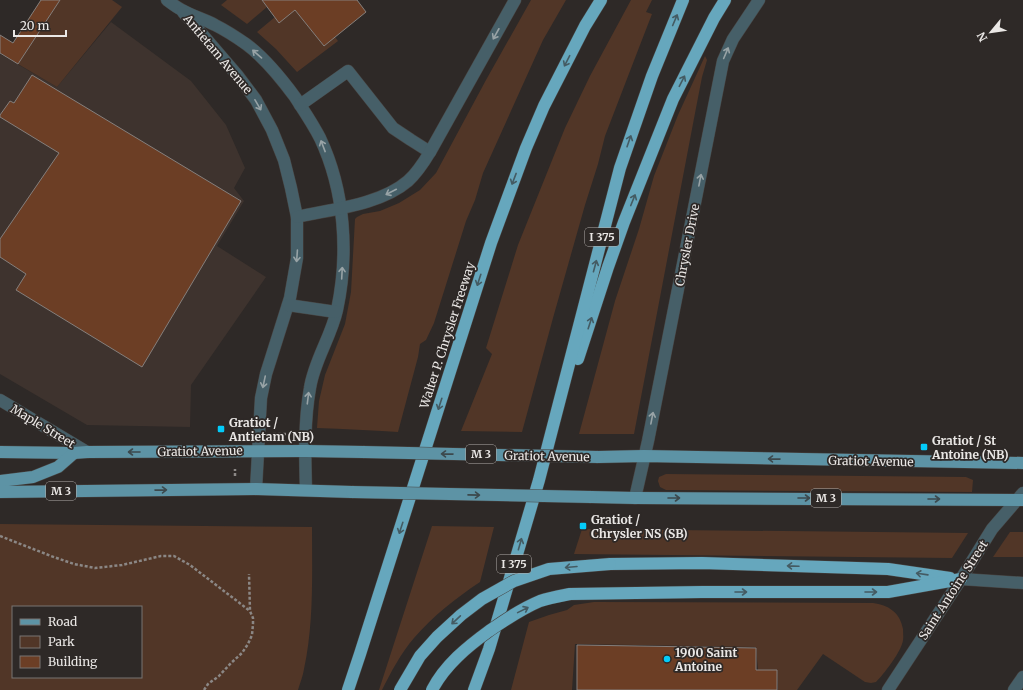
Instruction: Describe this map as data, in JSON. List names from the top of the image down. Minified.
{"streets":{"highway":["I 375","Walter P. Chrysler Freeway"],"main road":["Gratiot Avenue","M 3"],"street":["Antietam Avenue","Chrysler Drive","Maple Street","Saint Antoine Street"]},"crossings":[["Antietam Avenue","Gratiot Avenue"],["Antietam Avenue","M 3"],["Chrysler Drive","Gratiot Avenue"],["Chrysler Drive","M 3"],["Maple Street","Gratiot Avenue"],["M 3","Saint Antoine Street"]],"one_way":["Chrysler Drive"],"places":{"transit":["Gratiot / Antietam (NB)","Gratiot / St Antoine (NB)","Gratiot / Chrysler NS (SB)"],"other":["1900 Saint Antoine"]},"legend":["Road","Park","Building"],"scale_bar":"20 m","north":"bottom left"}
